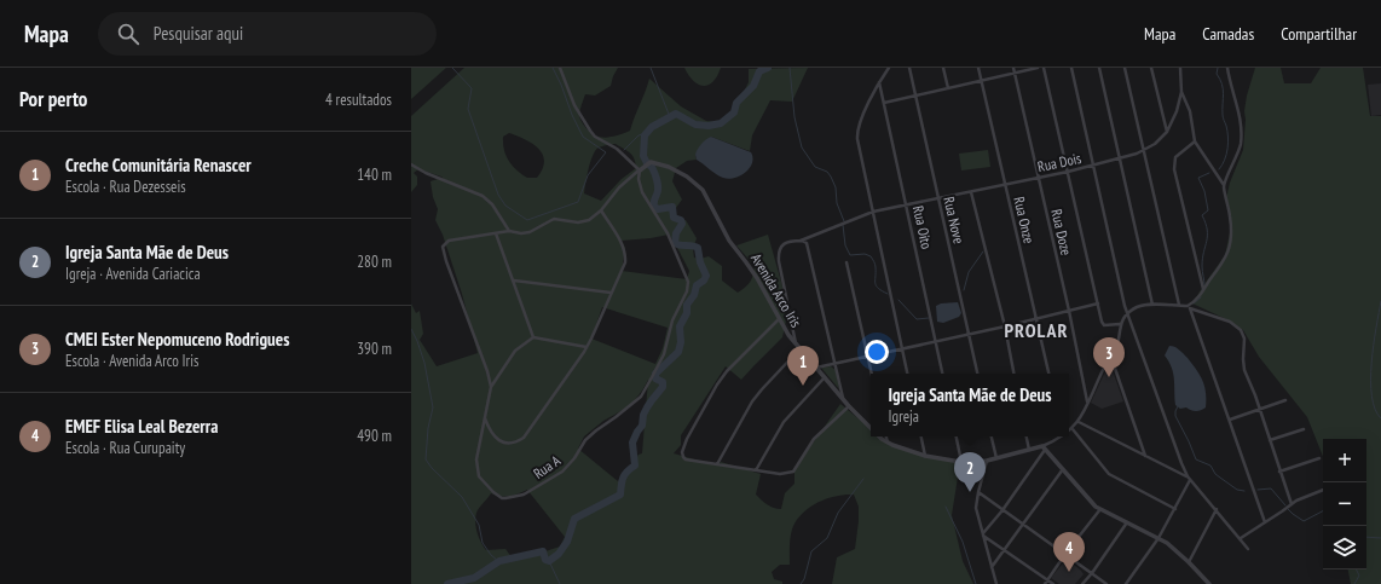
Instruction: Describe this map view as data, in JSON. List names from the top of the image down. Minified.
{"streets":{"street":["Rua Dois","Rua Nove","Rua Onze","Rua Oito","Rua Doze","Avenida Arco Iris","Rua A"]},"crossings":[["Rua Dois","Rua Nove"],["Rua Dois","Rua Onze"],["Rua Dois","Rua Oito"],["Rua Dois","Rua Doze"],["Rua Doze","Avenida Arco Iris"],["Avenida Arco Iris","Rua A"]],"districts":["PROLAR"],"page":{"header":"Mapa","search":"Pesquisar aqui","nav":["Mapa","Camadas","Compartilhar"],"heading":["Por perto","4 resultados"],"list":[{"mark":"1","name":"Creche Comunitária Renascer","note":"Escola · Rua Dezesseis","value":"140 m"},{"mark":"2","name":"Igreja Santa Mãe de Deus","note":"Igreja · Avenida Cariacica","value":"280 m"},{"mark":"3","name":"CMEI Ester Nepomuceno Rodrigues","note":"Escola · Avenida Arco Iris","value":"390 m"},{"mark":"4","name":"EMEF Elisa Leal Bezerra","note":"Escola · Rua Curupaity","value":"490 m"}],"pins":["3","1","2","4"],"popup":["Igreja Santa Mãe de Deus","Igreja"],"map_buttons":["+","−"]}}
